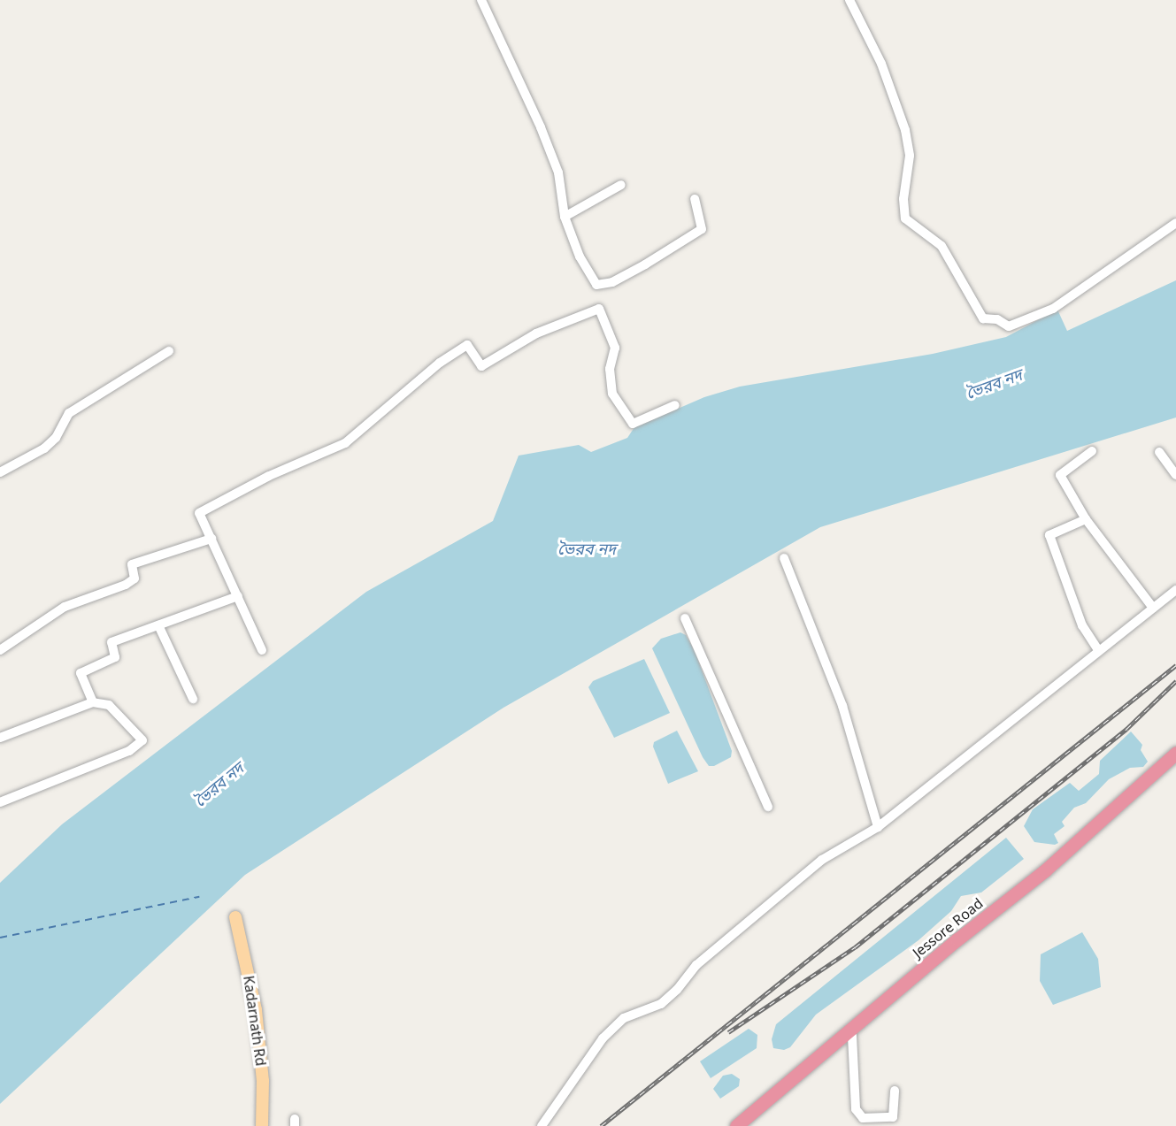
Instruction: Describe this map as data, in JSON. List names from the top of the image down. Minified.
{"streets":{"highway":["Jessore Road"],"main road":["Kadarnath Rd"]},"water":["ভৈরব নদ"]}
